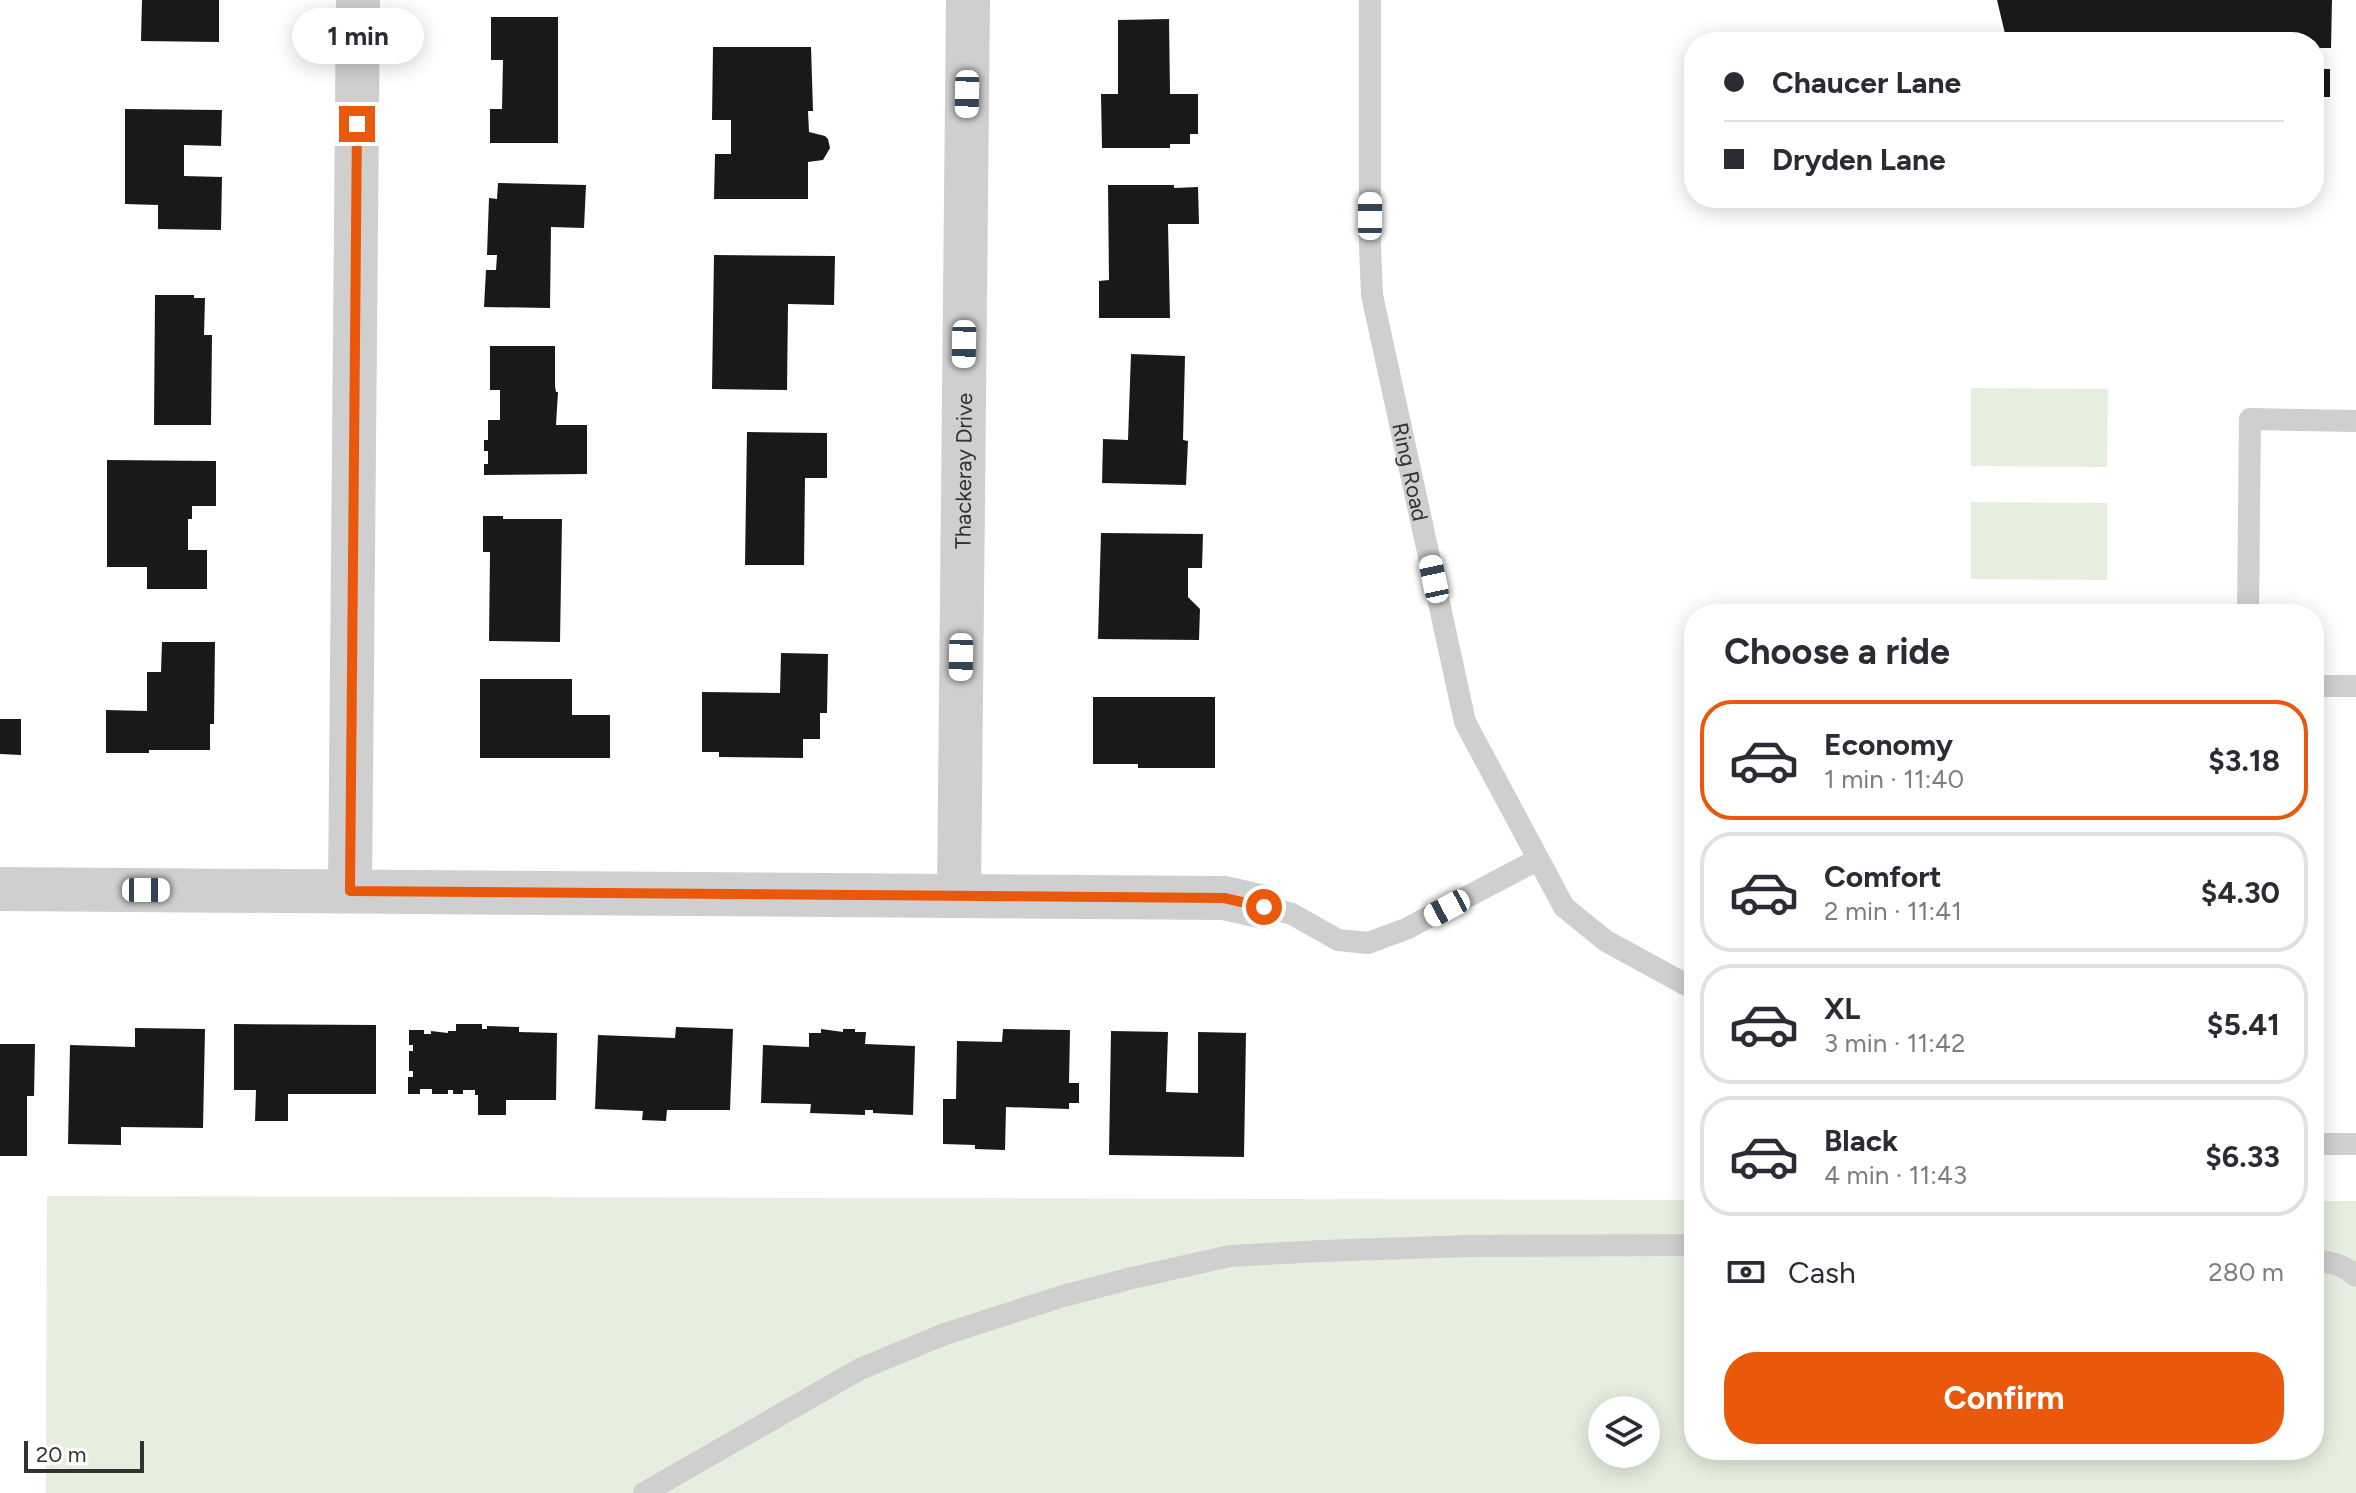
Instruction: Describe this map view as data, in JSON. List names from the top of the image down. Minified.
{"streets":{"street":["Thackeray Drive"],"lane":["Ring Road"]},"scale_bar":"20 m","page":{"bubble":"1 min","banner":["Chaucer Lane","Dryden Lane"],"heading":"Choose a ride","list":[{"name":"Economy","note":"1 min · 11:40","value":"$3.18"},{"name":"Comfort","note":"2 min · 11:41","value":"$4.30"},{"name":"XL","note":"3 min · 11:42","value":"$5.41"},{"name":"Black","note":"4 min · 11:43","value":"$6.33"}],"pay":["Cash","280 m"],"buttons":"Confirm","scale":"20 m"}}
